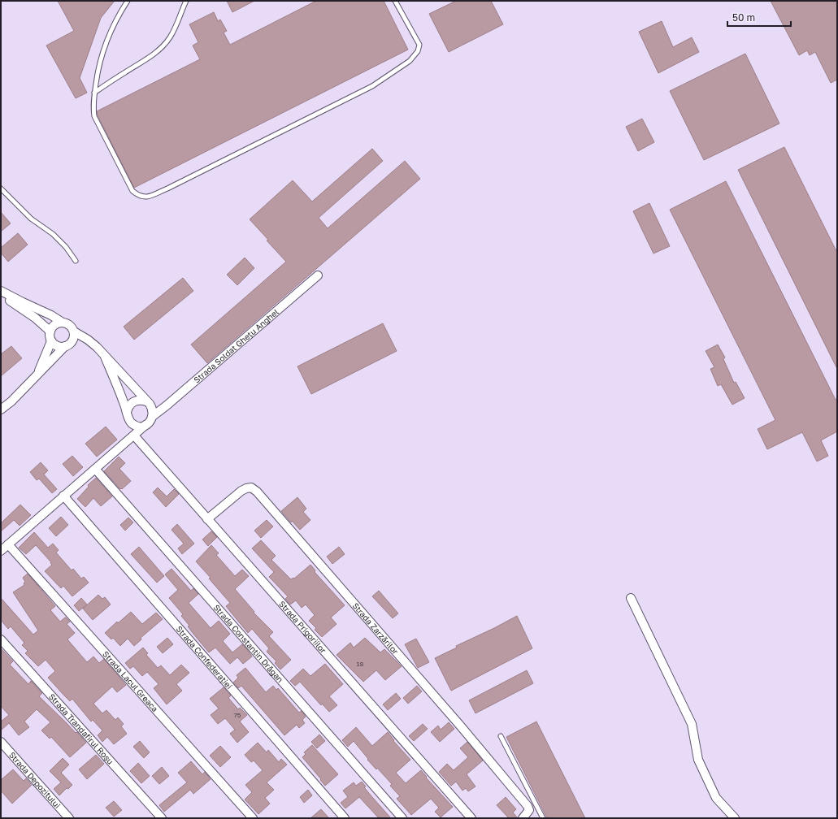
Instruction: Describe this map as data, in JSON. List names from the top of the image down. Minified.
{"streets":{"street":["Strada Soldat Ghețu Anghel","Strada Prigoriilor","Strada Zarzărilor","Strada Constantin Drăgan","Strada Confederației","Strada Lacul Greaca","Strada Trandafirul Roșu","Strada Depozitului"]},"crossings":[["Strada Prigoriilor","Strada Zarzărilor"]],"house_numbers":["18","75"],"scale_bar":"50 m"}
